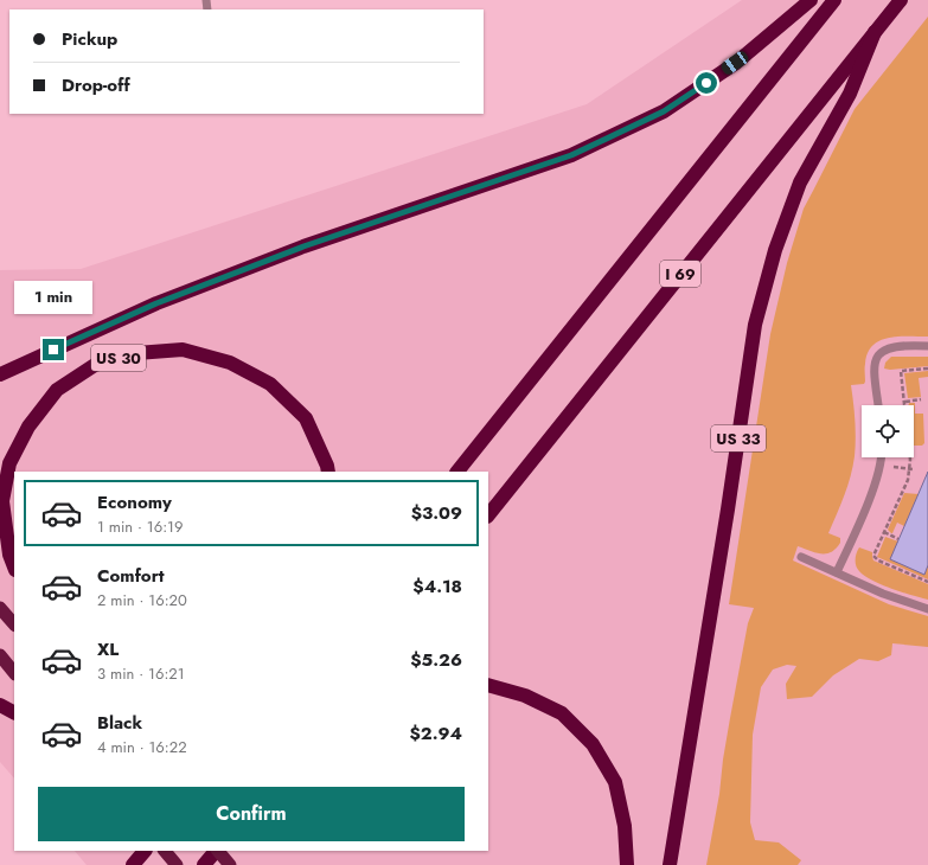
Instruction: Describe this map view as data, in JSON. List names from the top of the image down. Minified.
{"streets":{"highway":["I 69","US 30","US 33"]},"crossings":[["I 69","US 33"]],"page":{"banner":["Pickup","Drop-off"],"bubble":"1 min","list":[{"name":"Economy","note":"1 min · 16:19","value":"$3.09"},{"name":"Comfort","note":"2 min · 16:20","value":"$4.18"},{"name":"XL","note":"3 min · 16:21","value":"$5.26"},{"name":"Black","note":"4 min · 16:22","value":"$2.94"}],"buttons":"Confirm"}}
